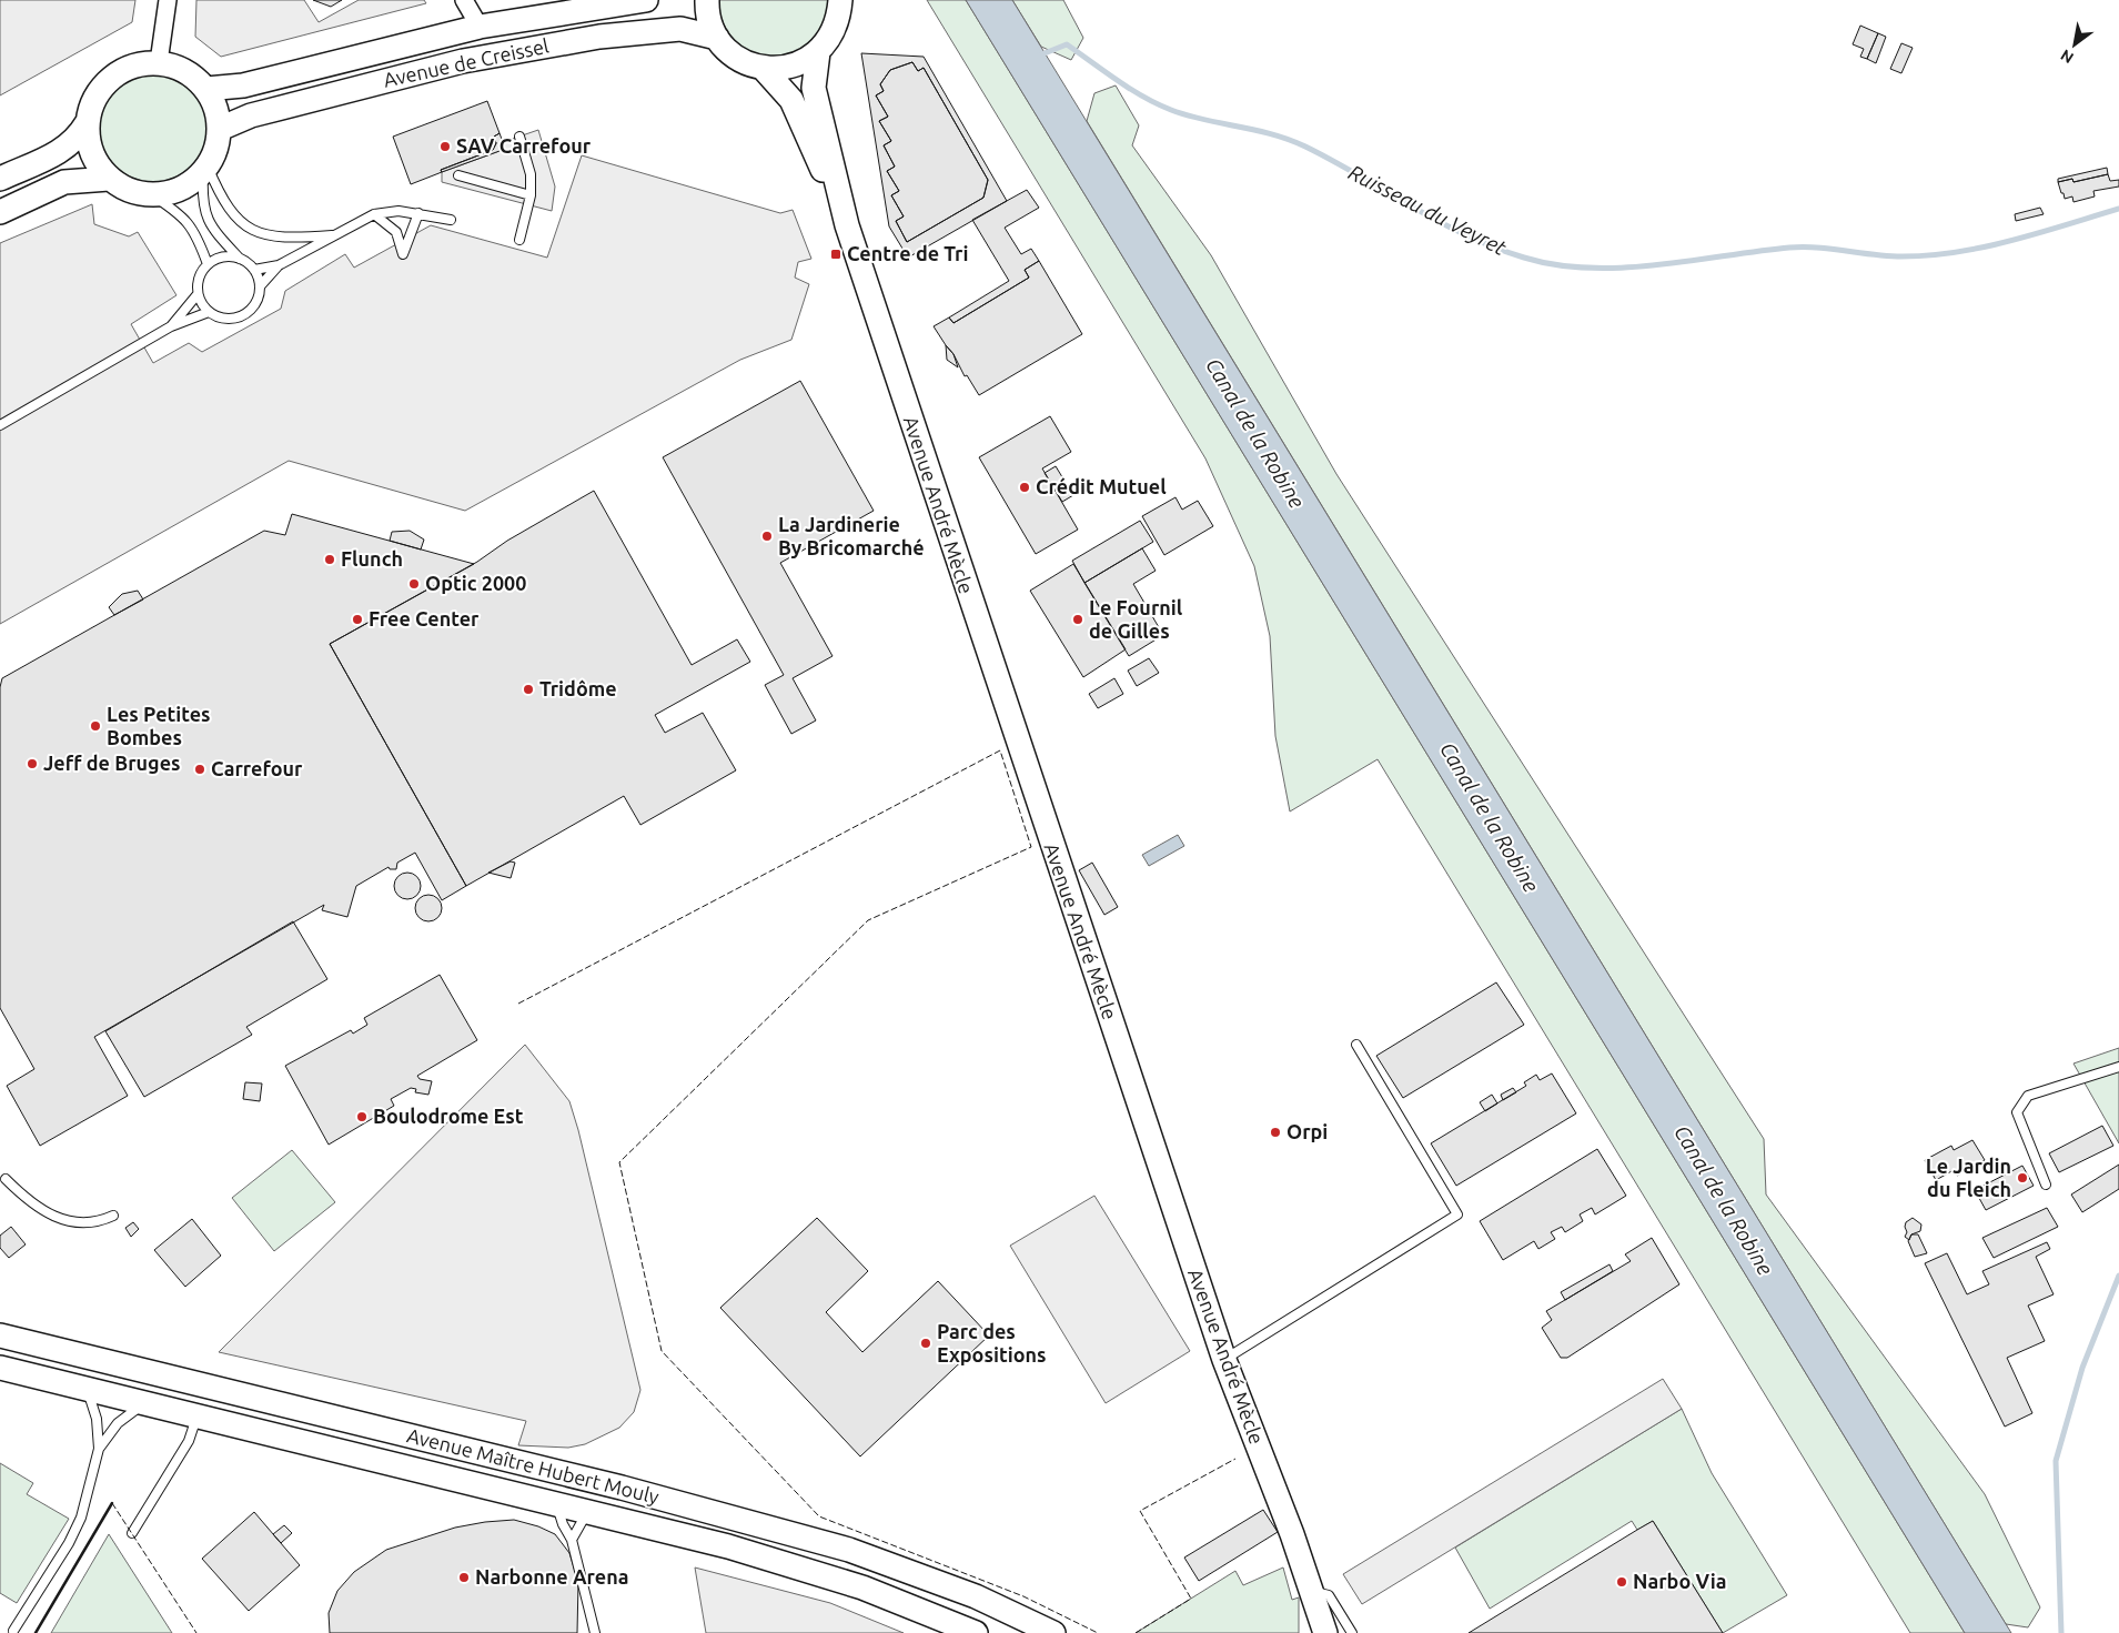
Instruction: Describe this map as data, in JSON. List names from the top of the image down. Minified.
{"streets":{"street":["Avenue de Creissel","Avenue André Mècle","Avenue Maître Hubert Mouly"]},"water":["Ruisseau du Veyret","Canal de la Robine"],"places":{"other":["SAV Carrefour","Crédit Mutuel","La Jardinerie By Bricomarché","Flunch","Optic 2000","Free Center","Le Fournil de Gilles","Tridôme","Les Petites Bombes","Jeff de Bruges","Carrefour","Boulodrome Est","Orpi","Le Jardin du Fleich","Parc des Expositions","Narbonne Arena","Narbo Via"],"transit":["Centre de Tri"]},"north":"bottom left"}
